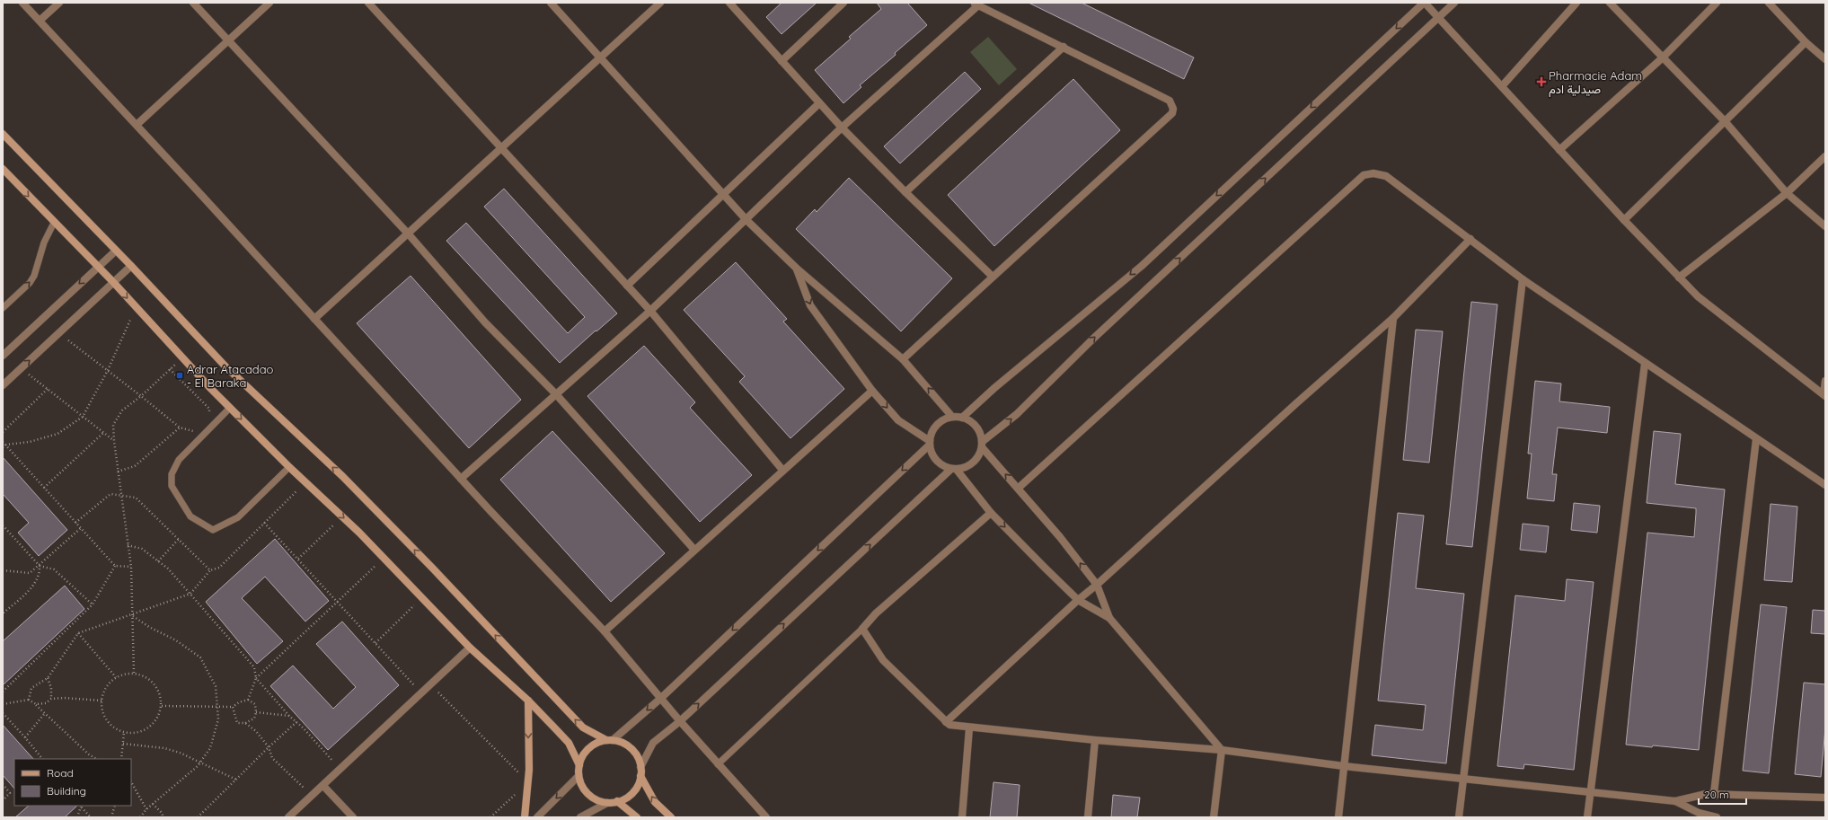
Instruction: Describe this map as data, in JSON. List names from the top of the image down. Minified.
{"places":{"health":["Pharmacie Adam صيدلية ادم"],"transit":["Adrar Atacadao - El Baraka"]},"legend":["Road","Building"],"scale_bar":"20 m"}
